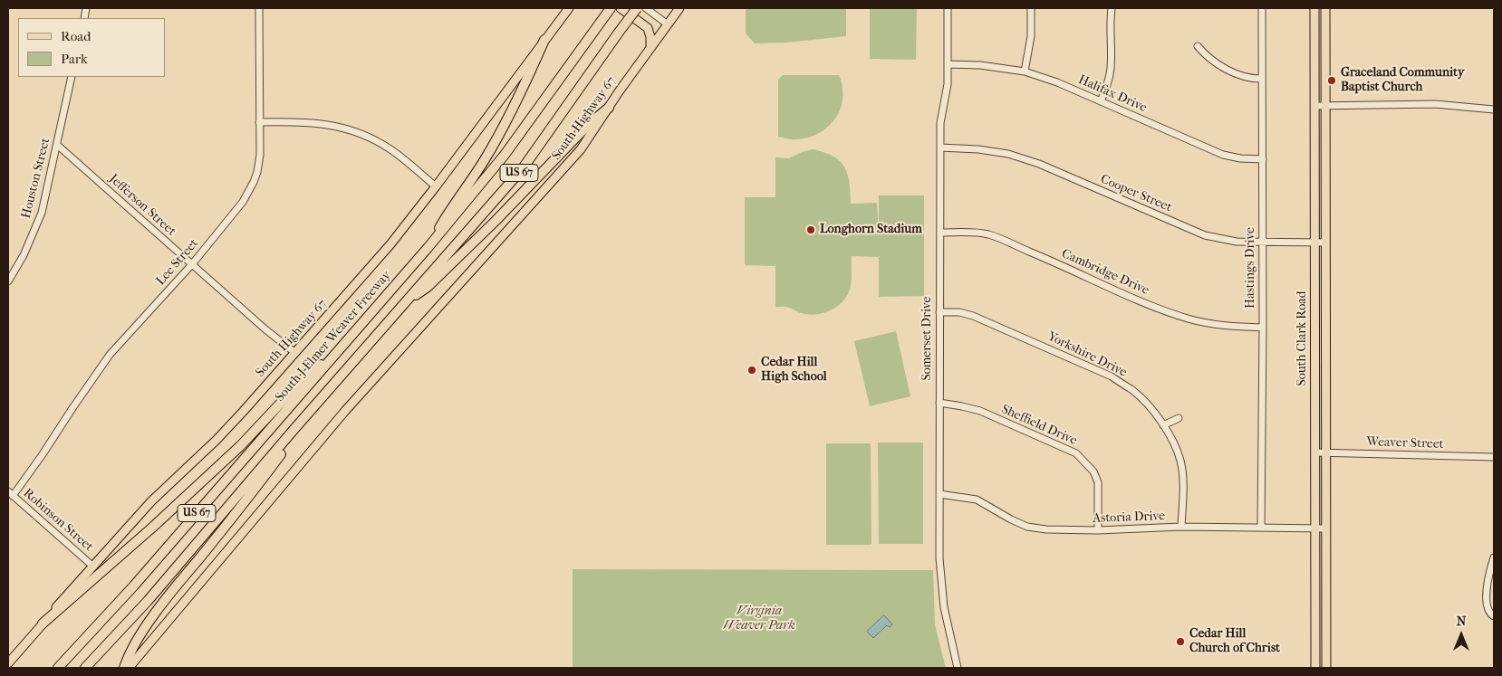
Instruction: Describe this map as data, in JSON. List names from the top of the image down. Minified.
{"streets":{"highway":["US 67","South J Elmer Weaver Freeway"],"main road":["South Highway 67","South Clark Road"],"street":["Halifax Drive","Houston Street","Cooper Street","Jefferson Street","Lee Street","Hastings Drive","Cambridge Drive","Somerset Drive","Yorkshire Drive","Sheffield Drive","Weaver Street","Astoria Drive","Robinson Street"]},"crossings":[["Halifax Drive","Hastings Drive"],["Halifax Drive","Somerset Drive"],["South Highway 67","Jefferson Street"],["South Highway 67","Robinson Street"],["Houston Street","Jefferson Street"],["Cooper Street","Hastings Drive"],["Cooper Street","Somerset Drive"],["Cooper Street","South Clark Road"],["Jefferson Street","Lee Street"],["Lee Street","Robinson Street"],["Hastings Drive","Cambridge Drive"],["Hastings Drive","Astoria Drive"],["Cambridge Drive","Somerset Drive"],["Somerset Drive","Yorkshire Drive"],["Somerset Drive","Sheffield Drive"],["Somerset Drive","Astoria Drive"],["South Clark Road","Weaver Street"],["South Clark Road","Astoria Drive"],["Yorkshire Drive","Astoria Drive"],["Sheffield Drive","Astoria Drive"]],"parks":["Virginia Weaver Park"],"places":["Graceland Community Baptist Church","Longhorn Stadium","Cedar Hill High School","Cedar Hill Church of Christ"],"legend":["Road","Park"],"north":"top"}
